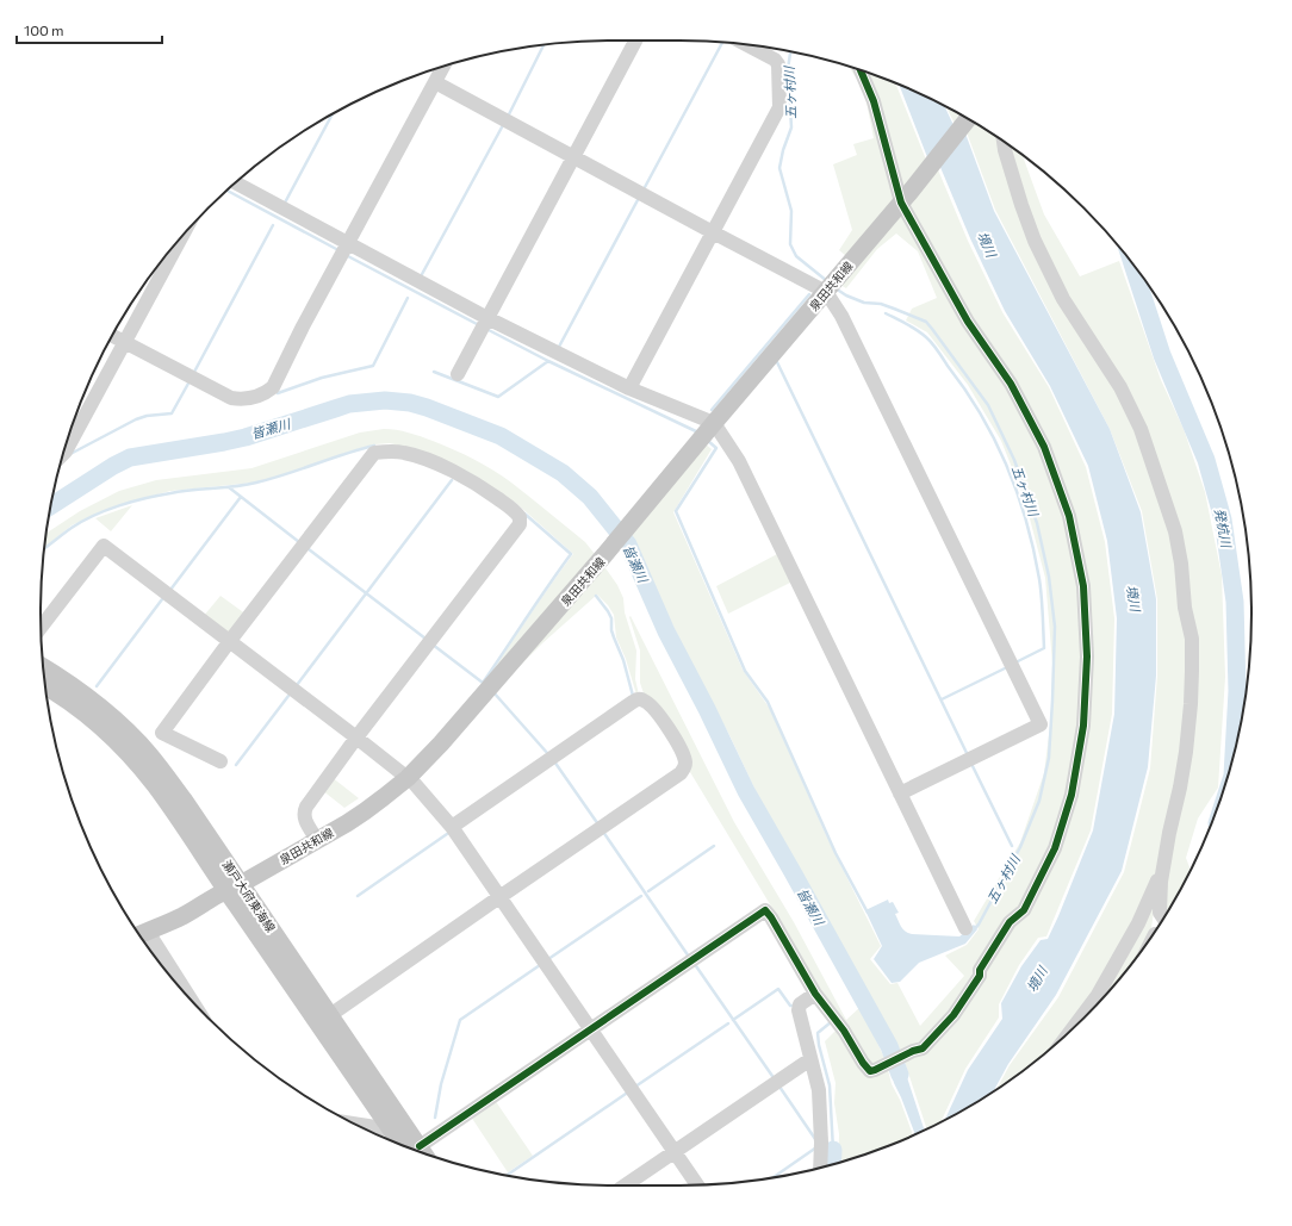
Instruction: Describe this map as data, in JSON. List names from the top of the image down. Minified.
{"streets":{"main road":["泉田共和線","瀬戸大府東海線"]},"crossings":[["泉田共和線","瀬戸大府東海線"]],"water":["五ヶ村川","境川","皆瀬川","発杭川"],"scale_bar":"100 m"}
